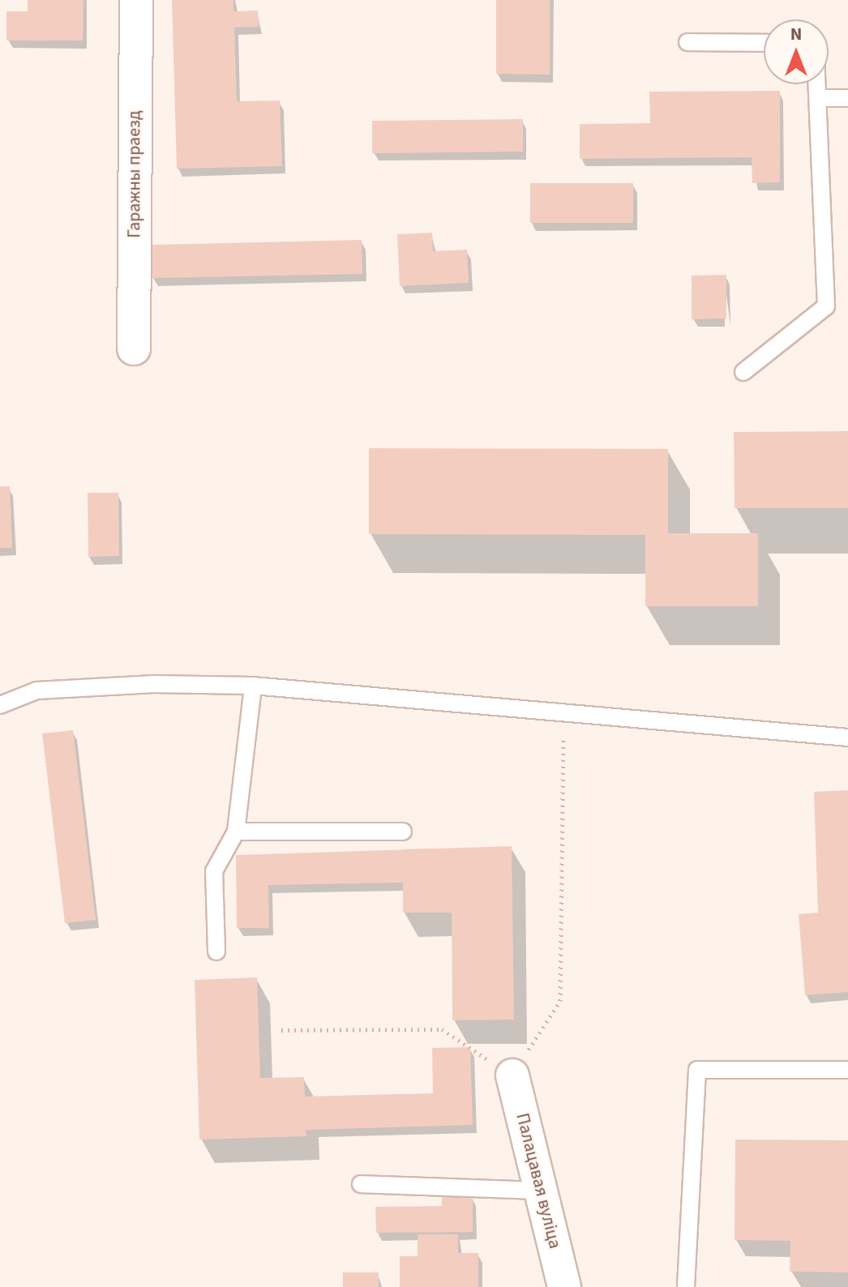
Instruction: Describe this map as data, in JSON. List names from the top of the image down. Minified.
{"streets":{"street":["Гаражны праезд","Палацавая вуліца"]},"north":"top"}
